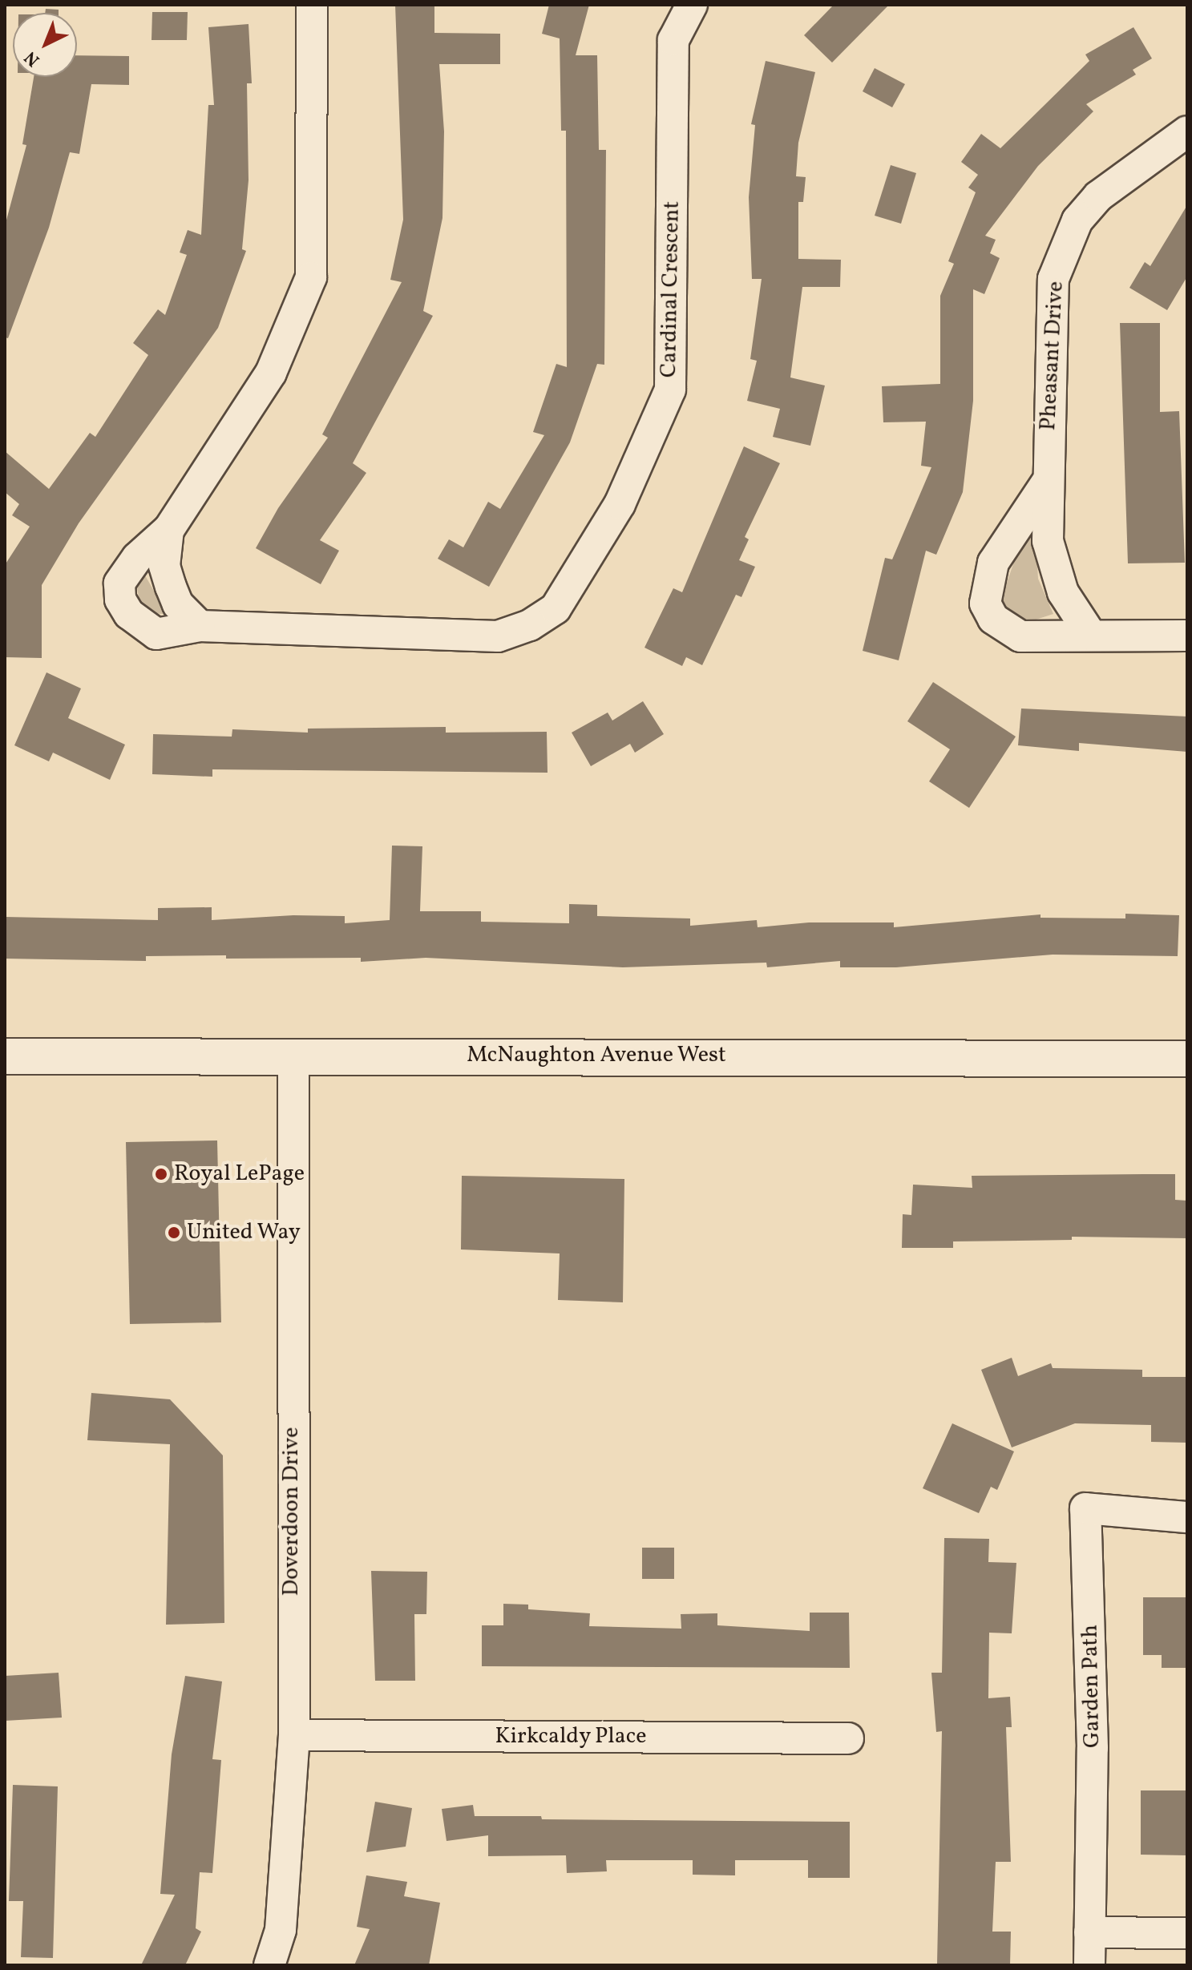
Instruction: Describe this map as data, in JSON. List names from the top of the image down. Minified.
{"streets":{"main road":["McNaughton Avenue West"],"street":["Cardinal Crescent","Pheasant Drive","Doverdoon Drive","Garden Path","Kirkcaldy Place"]},"crossings":[["McNaughton Avenue West","Doverdoon Drive"],["Doverdoon Drive","Kirkcaldy Place"]],"places":["Royal LePage","United Way"],"north":"bottom left"}
